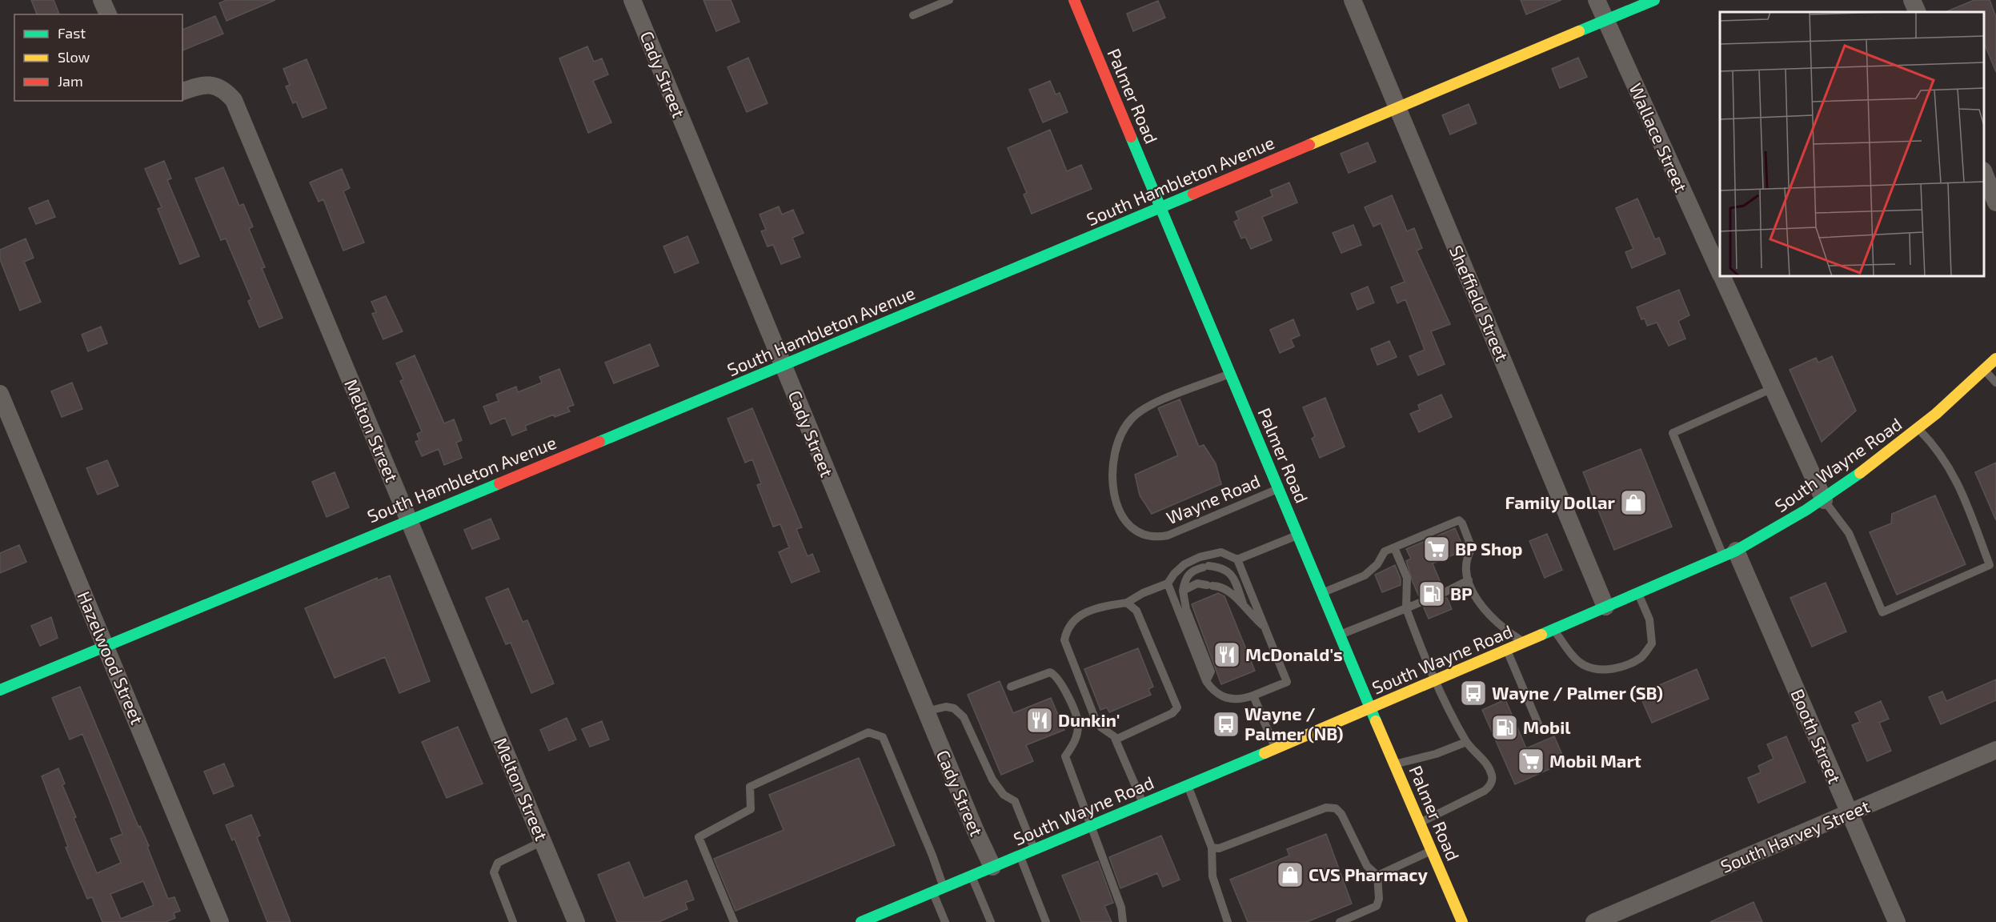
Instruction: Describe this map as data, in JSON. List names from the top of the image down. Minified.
{"streets":{"street":["Cady Street","Palmer Road","Wallace Street","South Hambleton Avenue","Sheffield Street","Melton Street","South Wayne Road","Hazelwood Street","Booth Street","South Harvey Street"],"lane":["Wayne Road"]},"crossings":[["Cady Street","South Hambleton Avenue"],["Cady Street","South Wayne Road"],["Palmer Road","South Hambleton Avenue"],["Palmer Road","South Wayne Road"],["Palmer Road","Wayne Road"],["Wallace Street","South Hambleton Avenue"],["Wallace Street","South Wayne Road"],["South Hambleton Avenue","Sheffield Street"],["South Hambleton Avenue","Melton Street"],["South Hambleton Avenue","Hazelwood Street"],["Sheffield Street","South Wayne Road"],["South Wayne Road","Booth Street"],["Booth Street","South Harvey Street"]],"places":{"shop":["Family Dollar","CVS Pharmacy"],"supermarket":["BP Shop","Mobil Mart"],"fuel station":["BP","Mobil"],"restaurant":["McDonald's","Dunkin'"],"bus stop":["Wayne / Palmer (SB)","Wayne / Palmer (NB)"]},"legend":["Fast","Slow","Jam"]}
